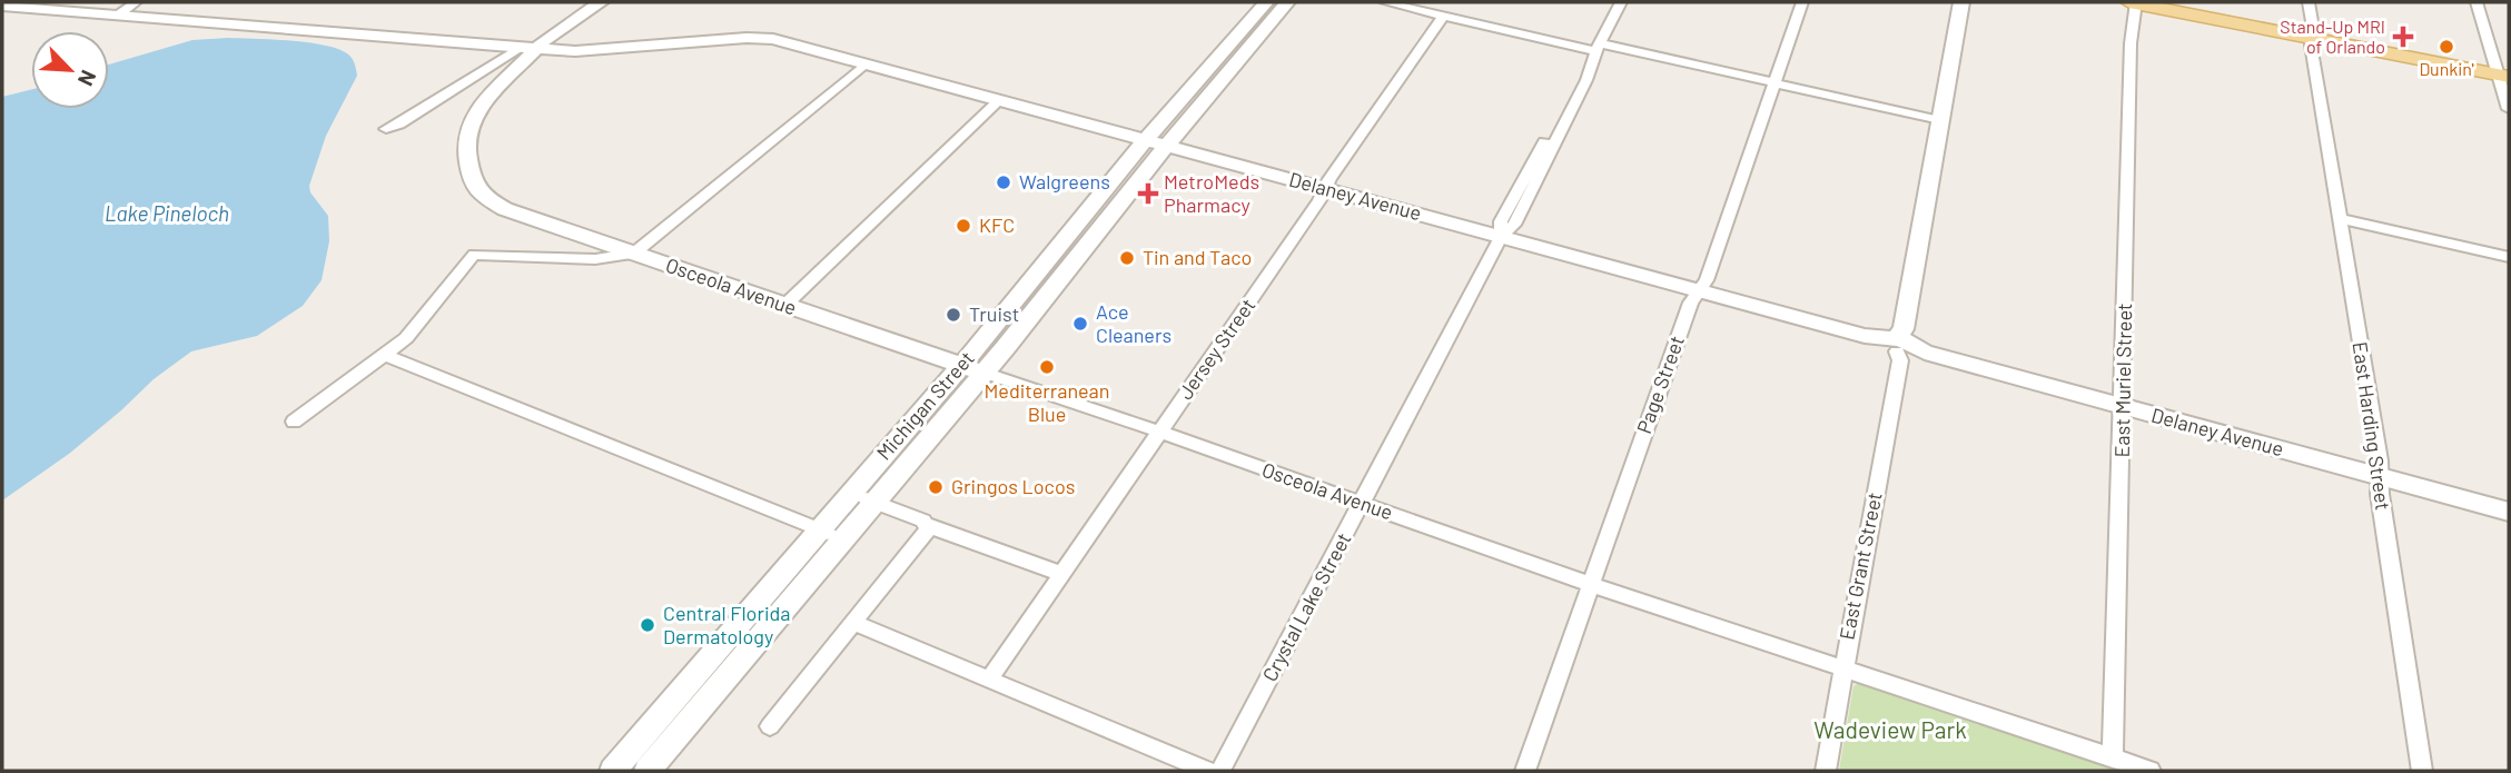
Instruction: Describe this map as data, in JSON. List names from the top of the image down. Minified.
{"streets":{"street":["Delaney Avenue","Osceola Avenue","Jersey Street","East Muriel Street","Page Street","Michigan Street","East Harding Street","East Grant Street","Crystal Lake Street"]},"crossings":[["Delaney Avenue","Osceola Avenue"],["Delaney Avenue","Jersey Street"],["Delaney Avenue","East Muriel Street"],["Delaney Avenue","Page Street"],["Delaney Avenue","Michigan Street"],["Delaney Avenue","East Harding Street"],["Delaney Avenue","East Grant Street"],["Delaney Avenue","Crystal Lake Street"],["Osceola Avenue","Jersey Street"],["Osceola Avenue","East Muriel Street"],["Osceola Avenue","Page Street"],["Osceola Avenue","Michigan Street"],["Osceola Avenue","East Grant Street"],["Osceola Avenue","Crystal Lake Street"]],"water":["Lake Pineloch"],"parks":["Wadeview Park"],"places":{"health":["Stand-Up MRI of Orlando","MetroMeds Pharmacy"],"other":["Dunkin'","Walgreens","KFC","Tin and Taco","Truist","Ace Cleaners","Mediterranean Blue","Gringos Locos","Central Florida Dermatology"]},"north":"bottom right"}
